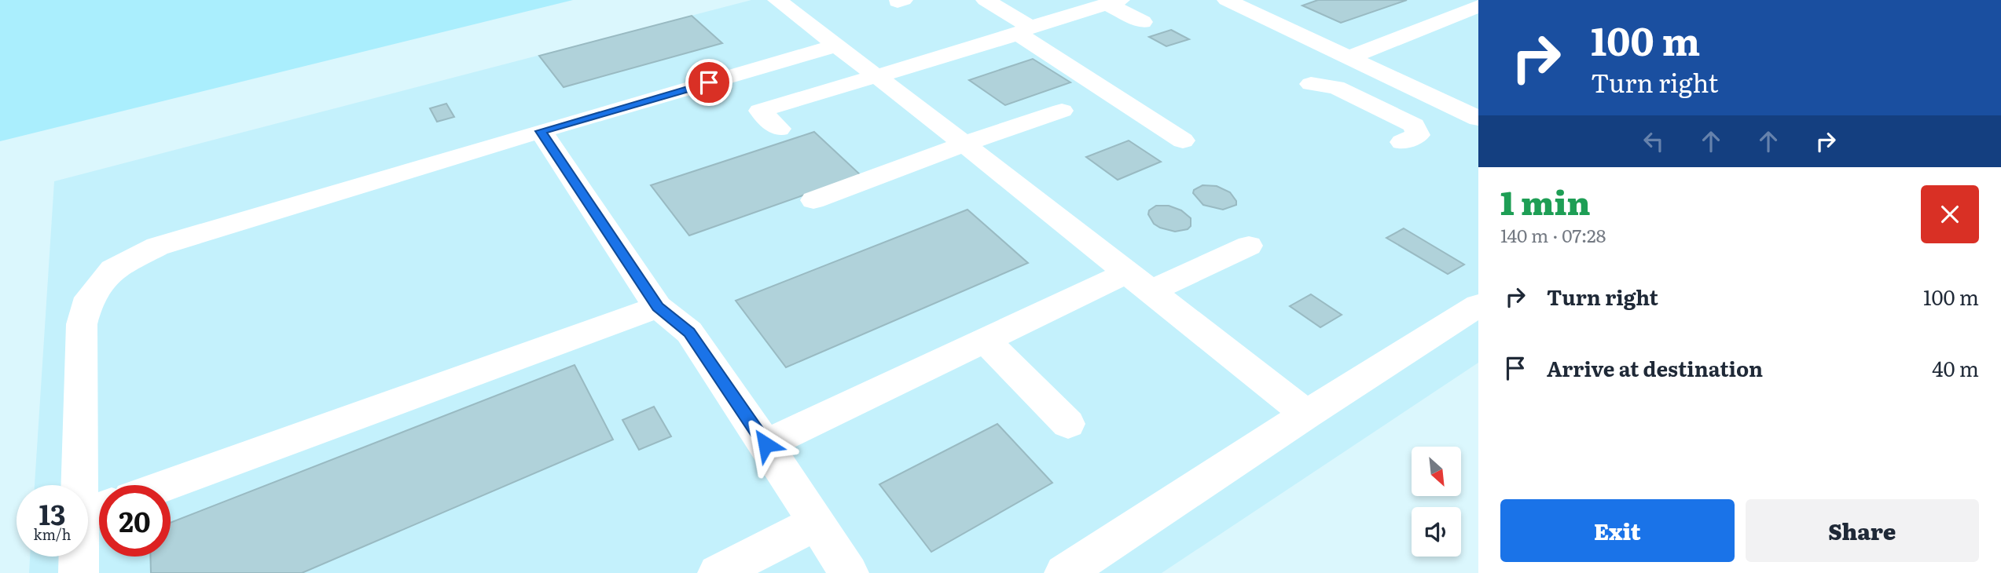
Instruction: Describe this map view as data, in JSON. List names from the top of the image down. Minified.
{"north":"bottom right","page":{"turn":["100 m","Turn right"],"heading":["1 min","140 m · 07:28"],"list":[{"name":"Turn right","value":"100 m"},{"name":"Arrive at destination","value":"40 m"}],"speed":"13 km/h","limit":"20","buttons":["Exit","Share"]}}
